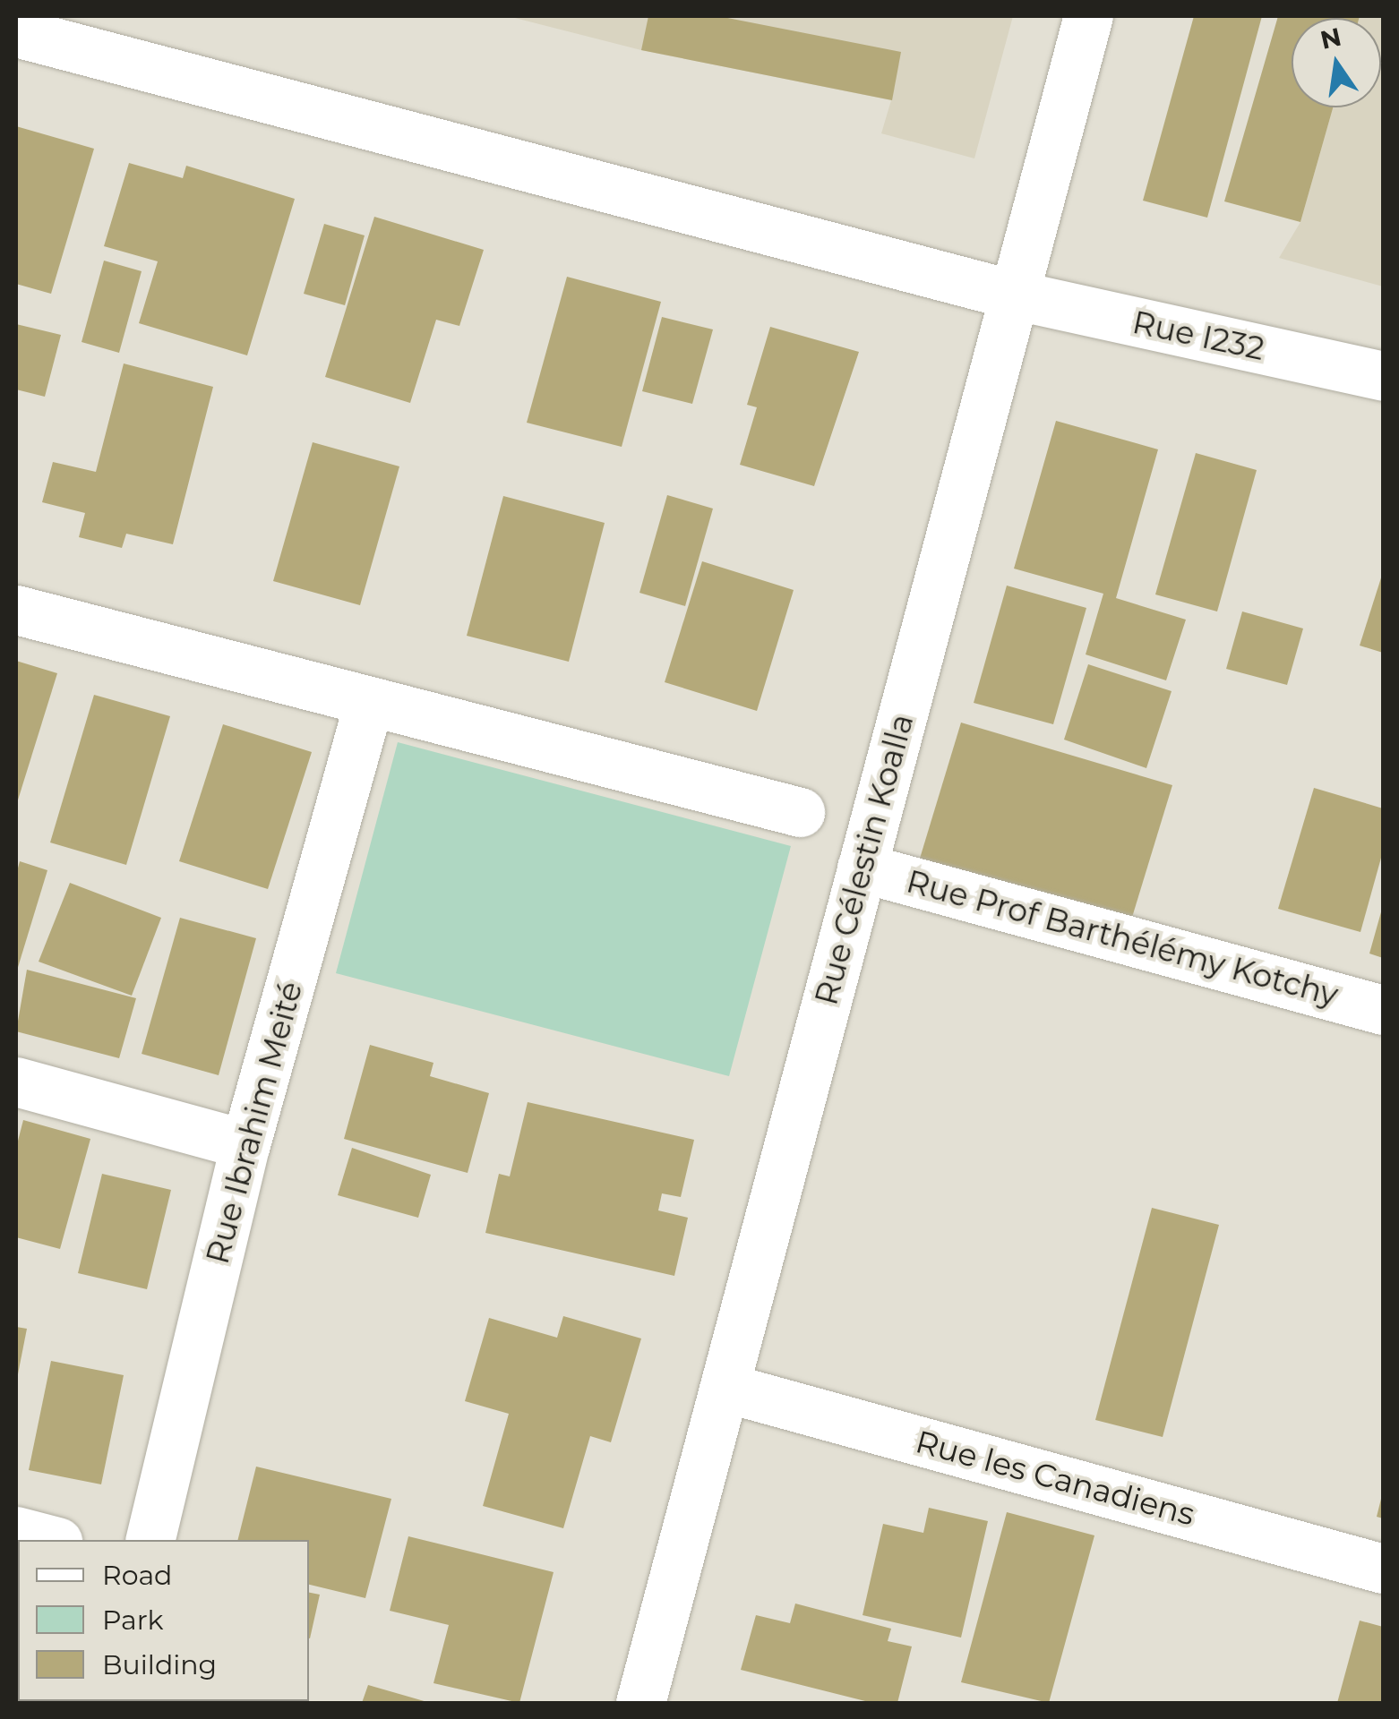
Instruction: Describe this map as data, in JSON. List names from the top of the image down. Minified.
{"streets":{"street":["Rue I232","Rue Célestin Koalla","Rue Prof Barthélémy Kotchy","Rue Ibrahim Meité","Rue les Canadiens"]},"crossings":[["Rue I232","Rue Célestin Koalla"],["Rue Célestin Koalla","Rue Prof Barthélémy Kotchy"],["Rue Célestin Koalla","Rue les Canadiens"]],"legend":["Road","Park","Building"],"north":"top"}
